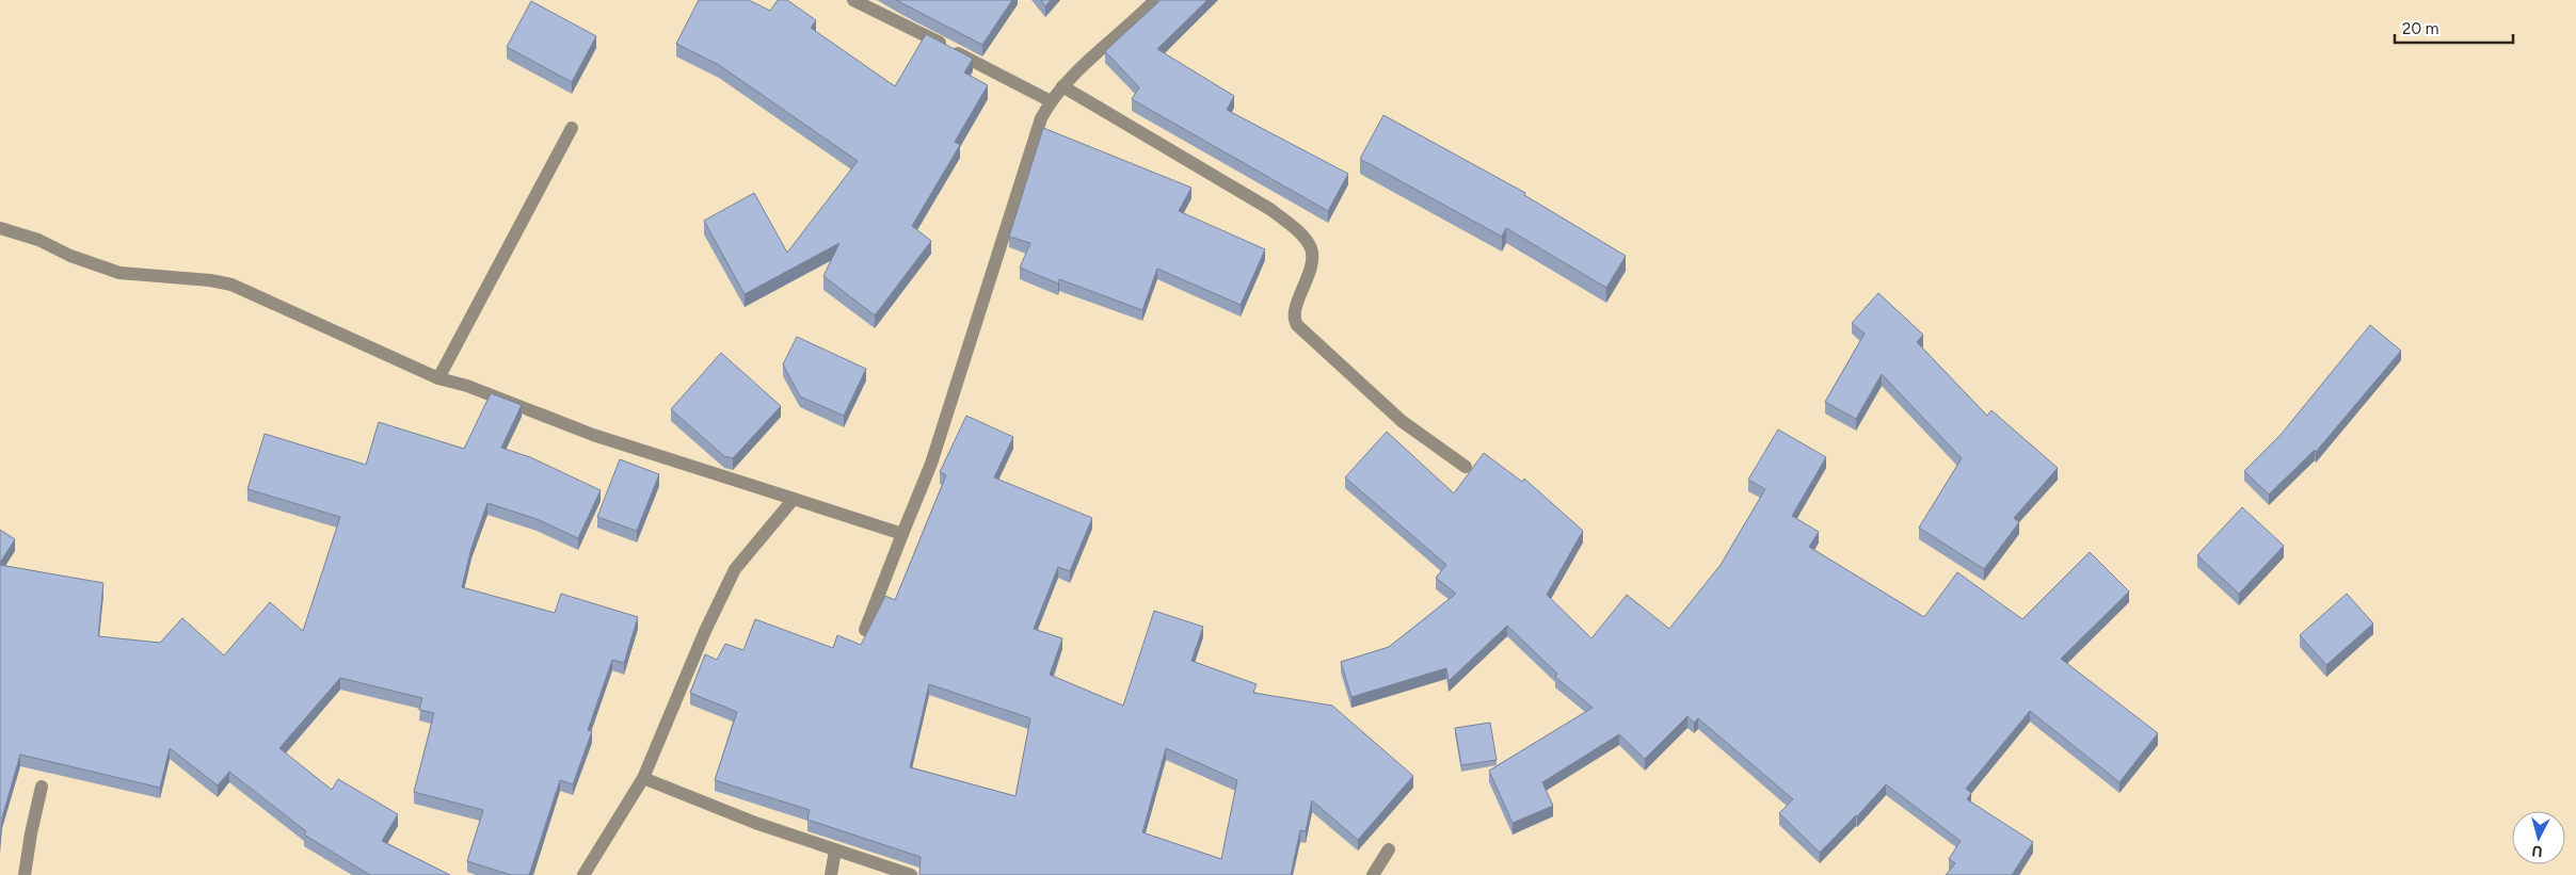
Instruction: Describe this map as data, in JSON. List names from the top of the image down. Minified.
{"scale_bar":"20 m","north":"bottom"}
